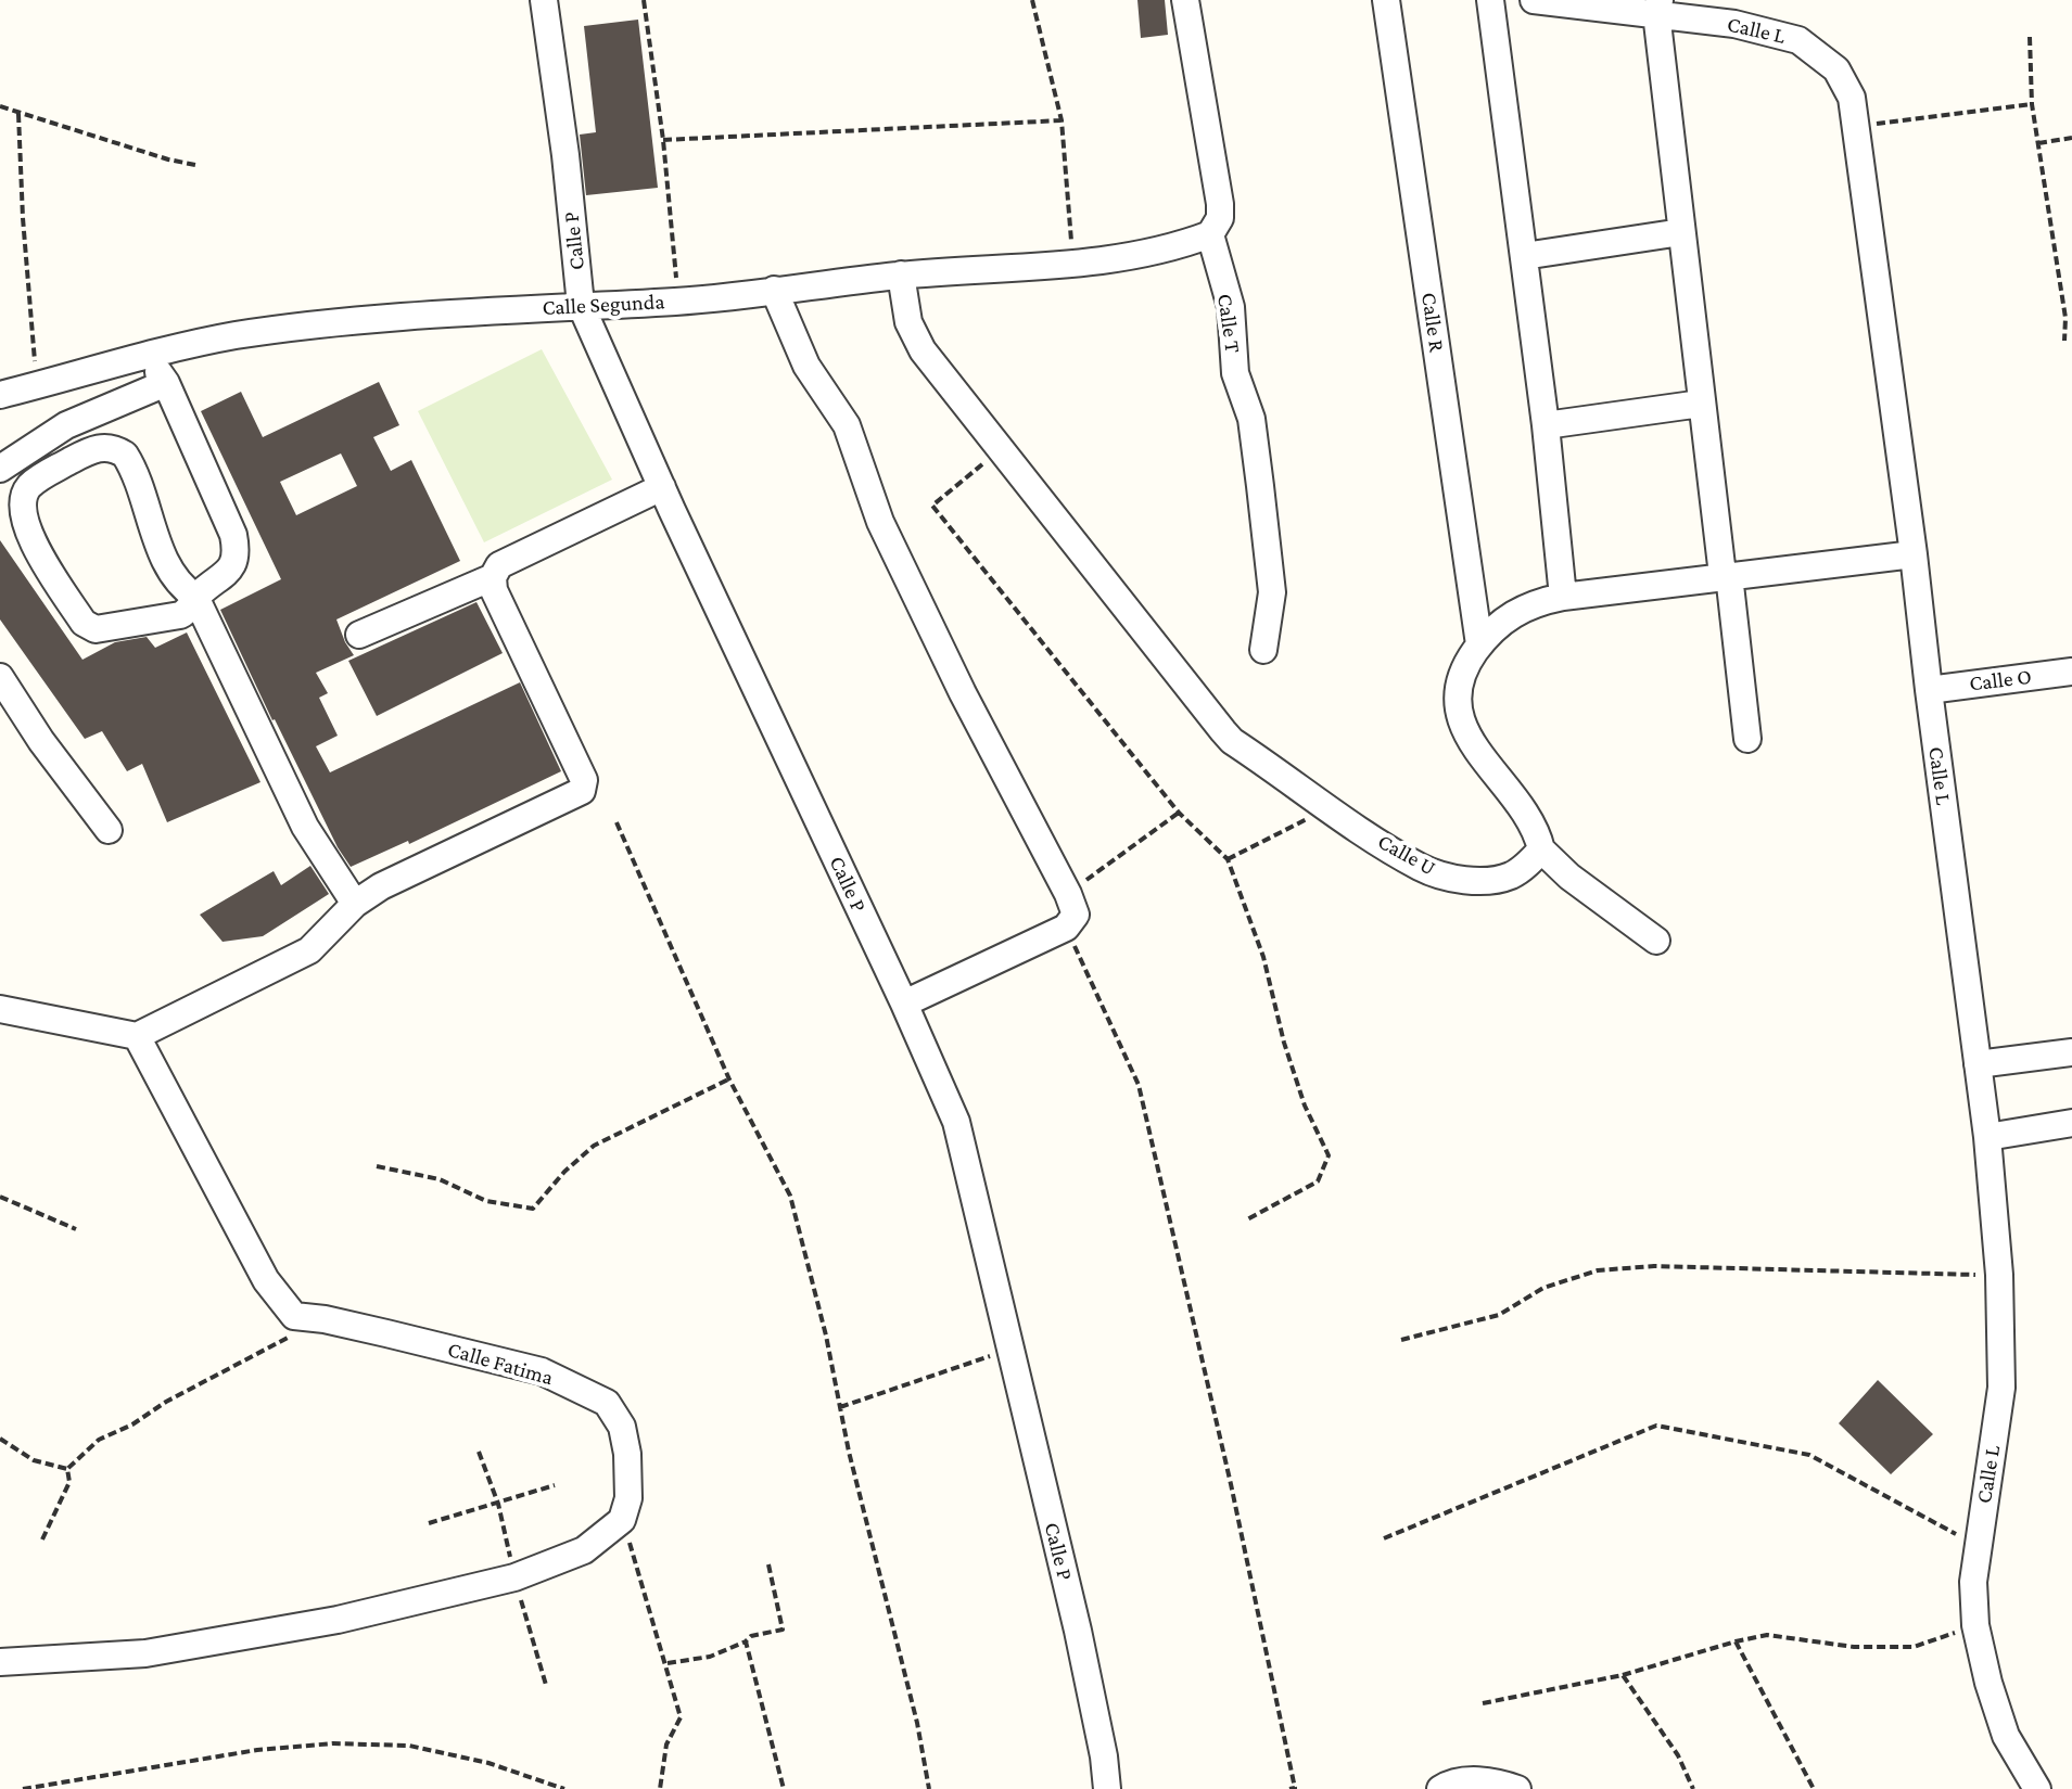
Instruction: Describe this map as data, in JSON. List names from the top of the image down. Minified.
{"streets":{"street":["Calle L","Calle P","Calle Segunda","Calle R","Calle T","Calle O","Calle U","Calle Fatima"]},"crossings":[["Calle L","Calle O"],["Calle P","Calle Segunda"],["Calle Segunda","Calle T"],["Calle Segunda","Calle U"]]}
